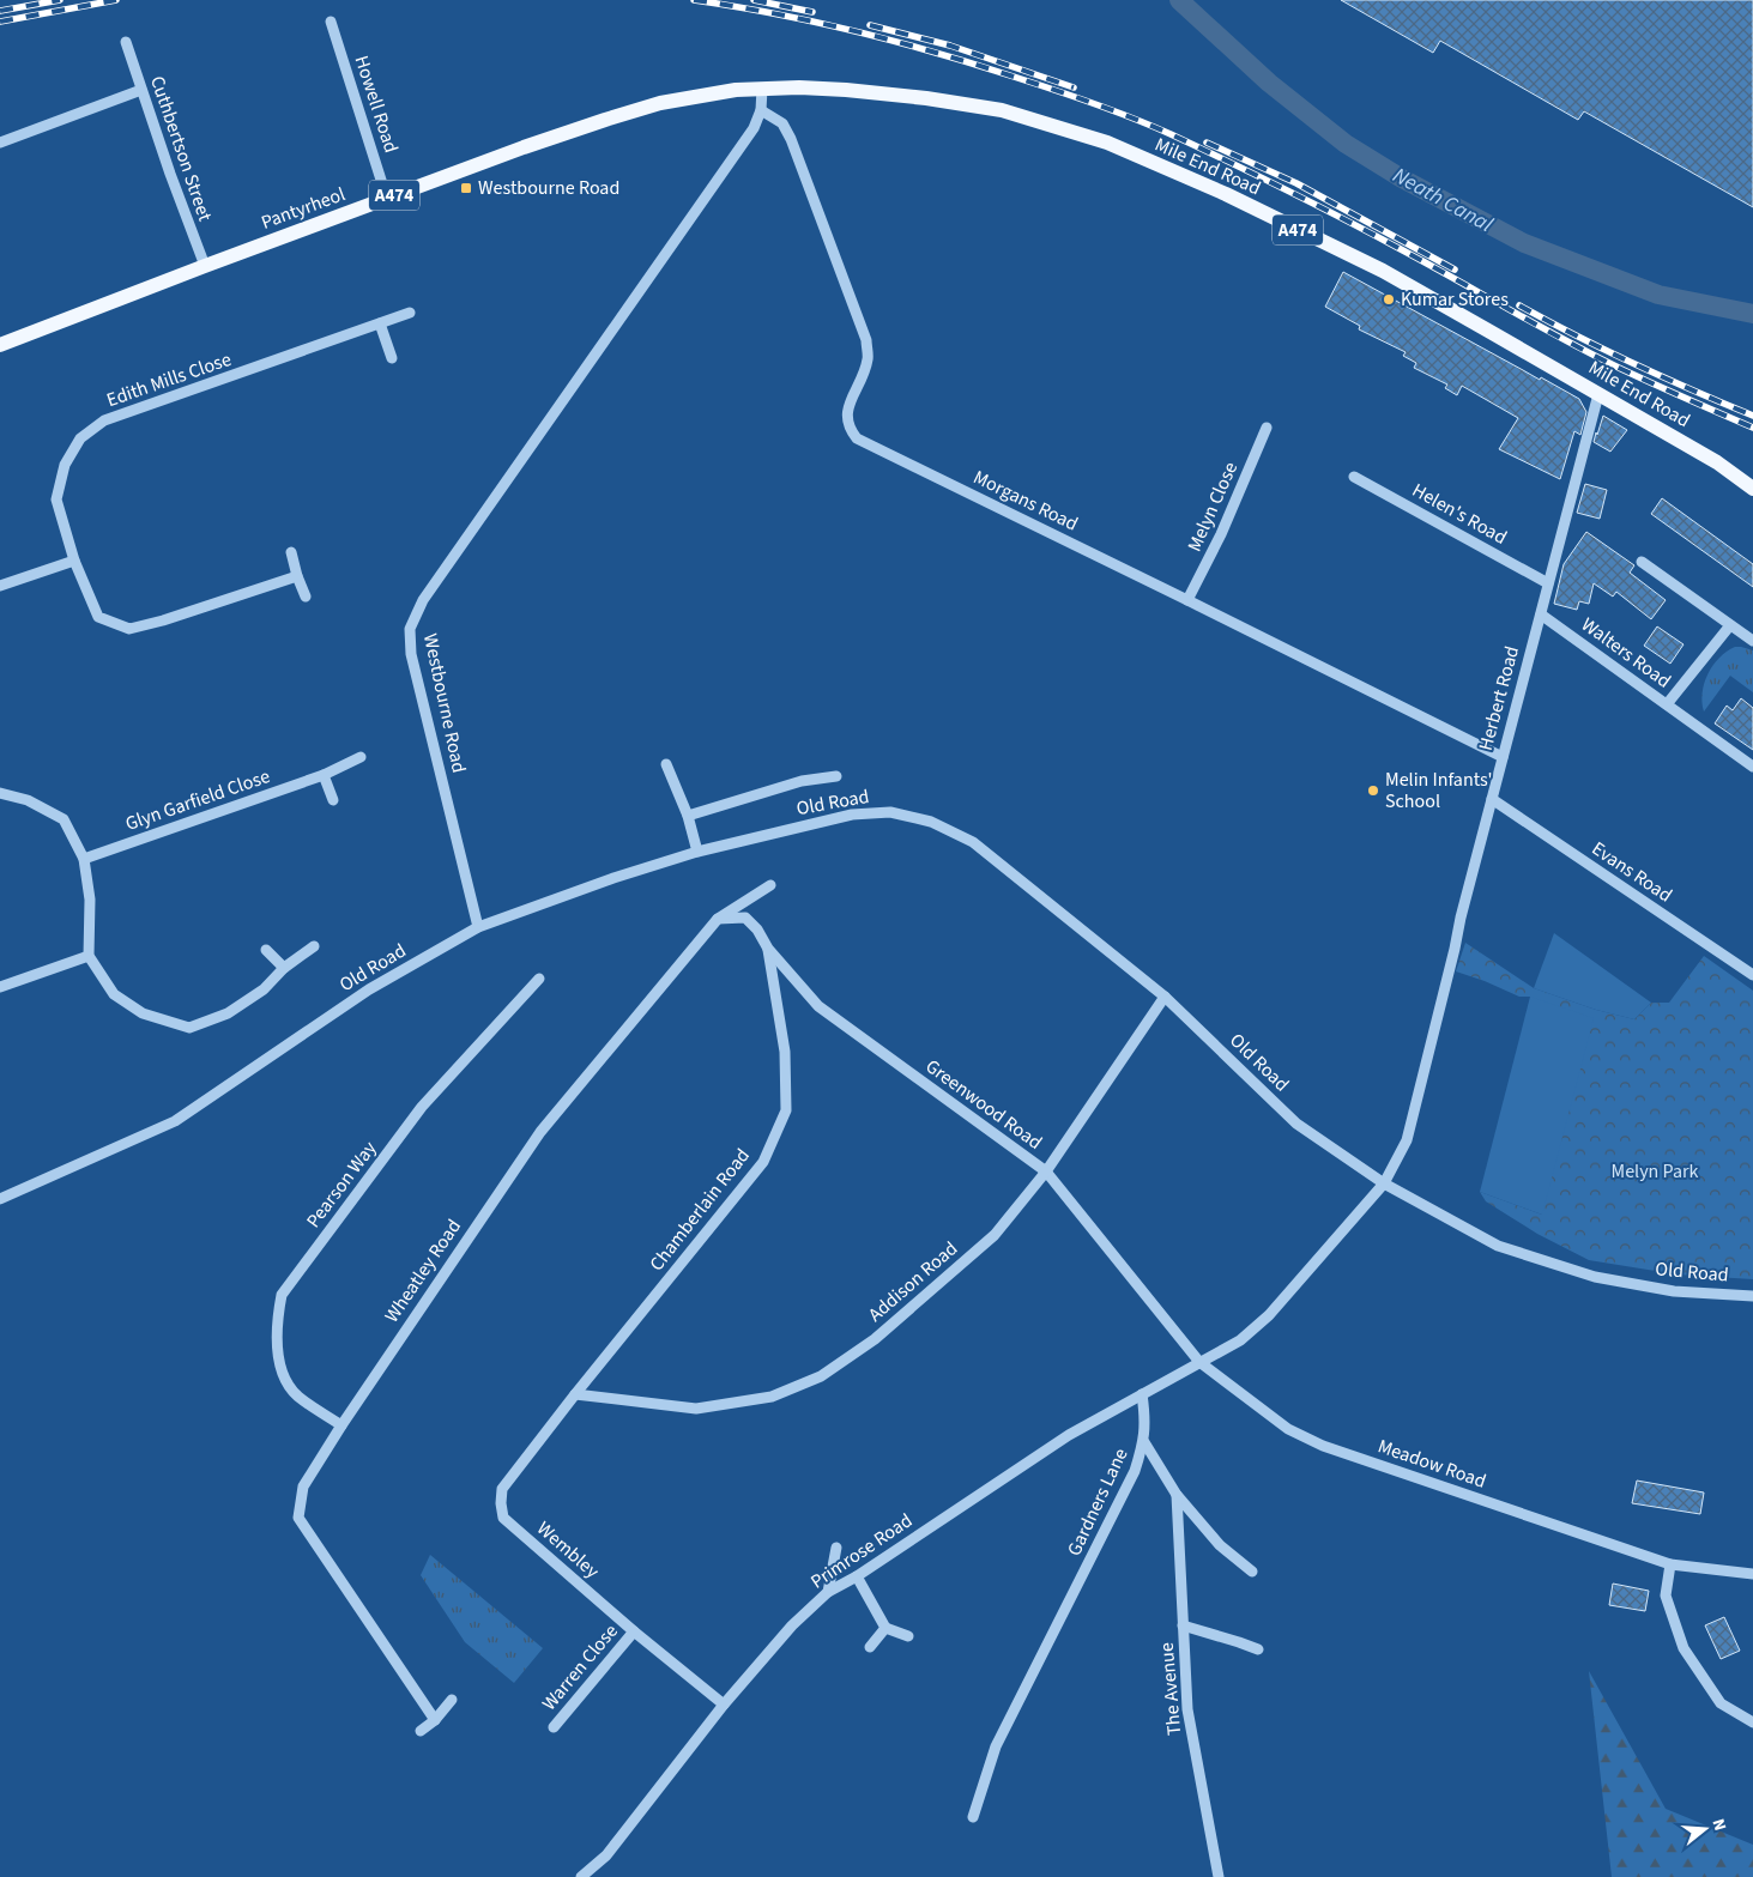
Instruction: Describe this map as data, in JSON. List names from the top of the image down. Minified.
{"streets":{"main road":["Mile End Road","A474","Pantyrheol"],"street":["Howell Road","Cuthbertson Street","Edith Mills Close","Morgans Road","Melyn Close","Helen's Road","Walters Road","Herbert Road","Westbourne Road","Glyn Garfield Close","Old Road","Evans Road","Greenwood Road","Pearson Way","Chamberlain Road","Wheatley Road","Addison Road","Meadow Road","Gardners Lane","Wembley","Primrose Road","Warren Close","The Avenue"]},"crossings":[["Howell Road","Pantyrheol"],["Cuthbertson Street","Pantyrheol"],["Mile End Road","Pantyrheol"],["Mile End Road","Herbert Road"],["Pantyrheol","Westbourne Road"],["Morgans Road","Melyn Close"],["Morgans Road","Herbert Road"],["Morgans Road","Westbourne Road"],["Helen's Road","Herbert Road"],["Walters Road","Herbert Road"],["Herbert Road","Old Road"],["Herbert Road","Evans Road"],["Westbourne Road","Old Road"],["Old Road","Addison Road"],["Greenwood Road","Chamberlain Road"],["Greenwood Road","Wheatley Road"],["Greenwood Road","Addison Road"],["Greenwood Road","Meadow Road"],["Pearson Way","Wheatley Road"],["Chamberlain Road","Addison Road"],["Chamberlain Road","Wembley"],["Addison Road","Wembley"],["Gardners Lane","Primrose Road"],["Wembley","Primrose Road"],["Wembley","Warren Close"]],"water":["Neath Canal"],"parks":["Melyn Park"],"places":{"transit":["Westbourne Road"],"other":["Kumar Stores","Melin Infants' School"]},"north":"right"}
